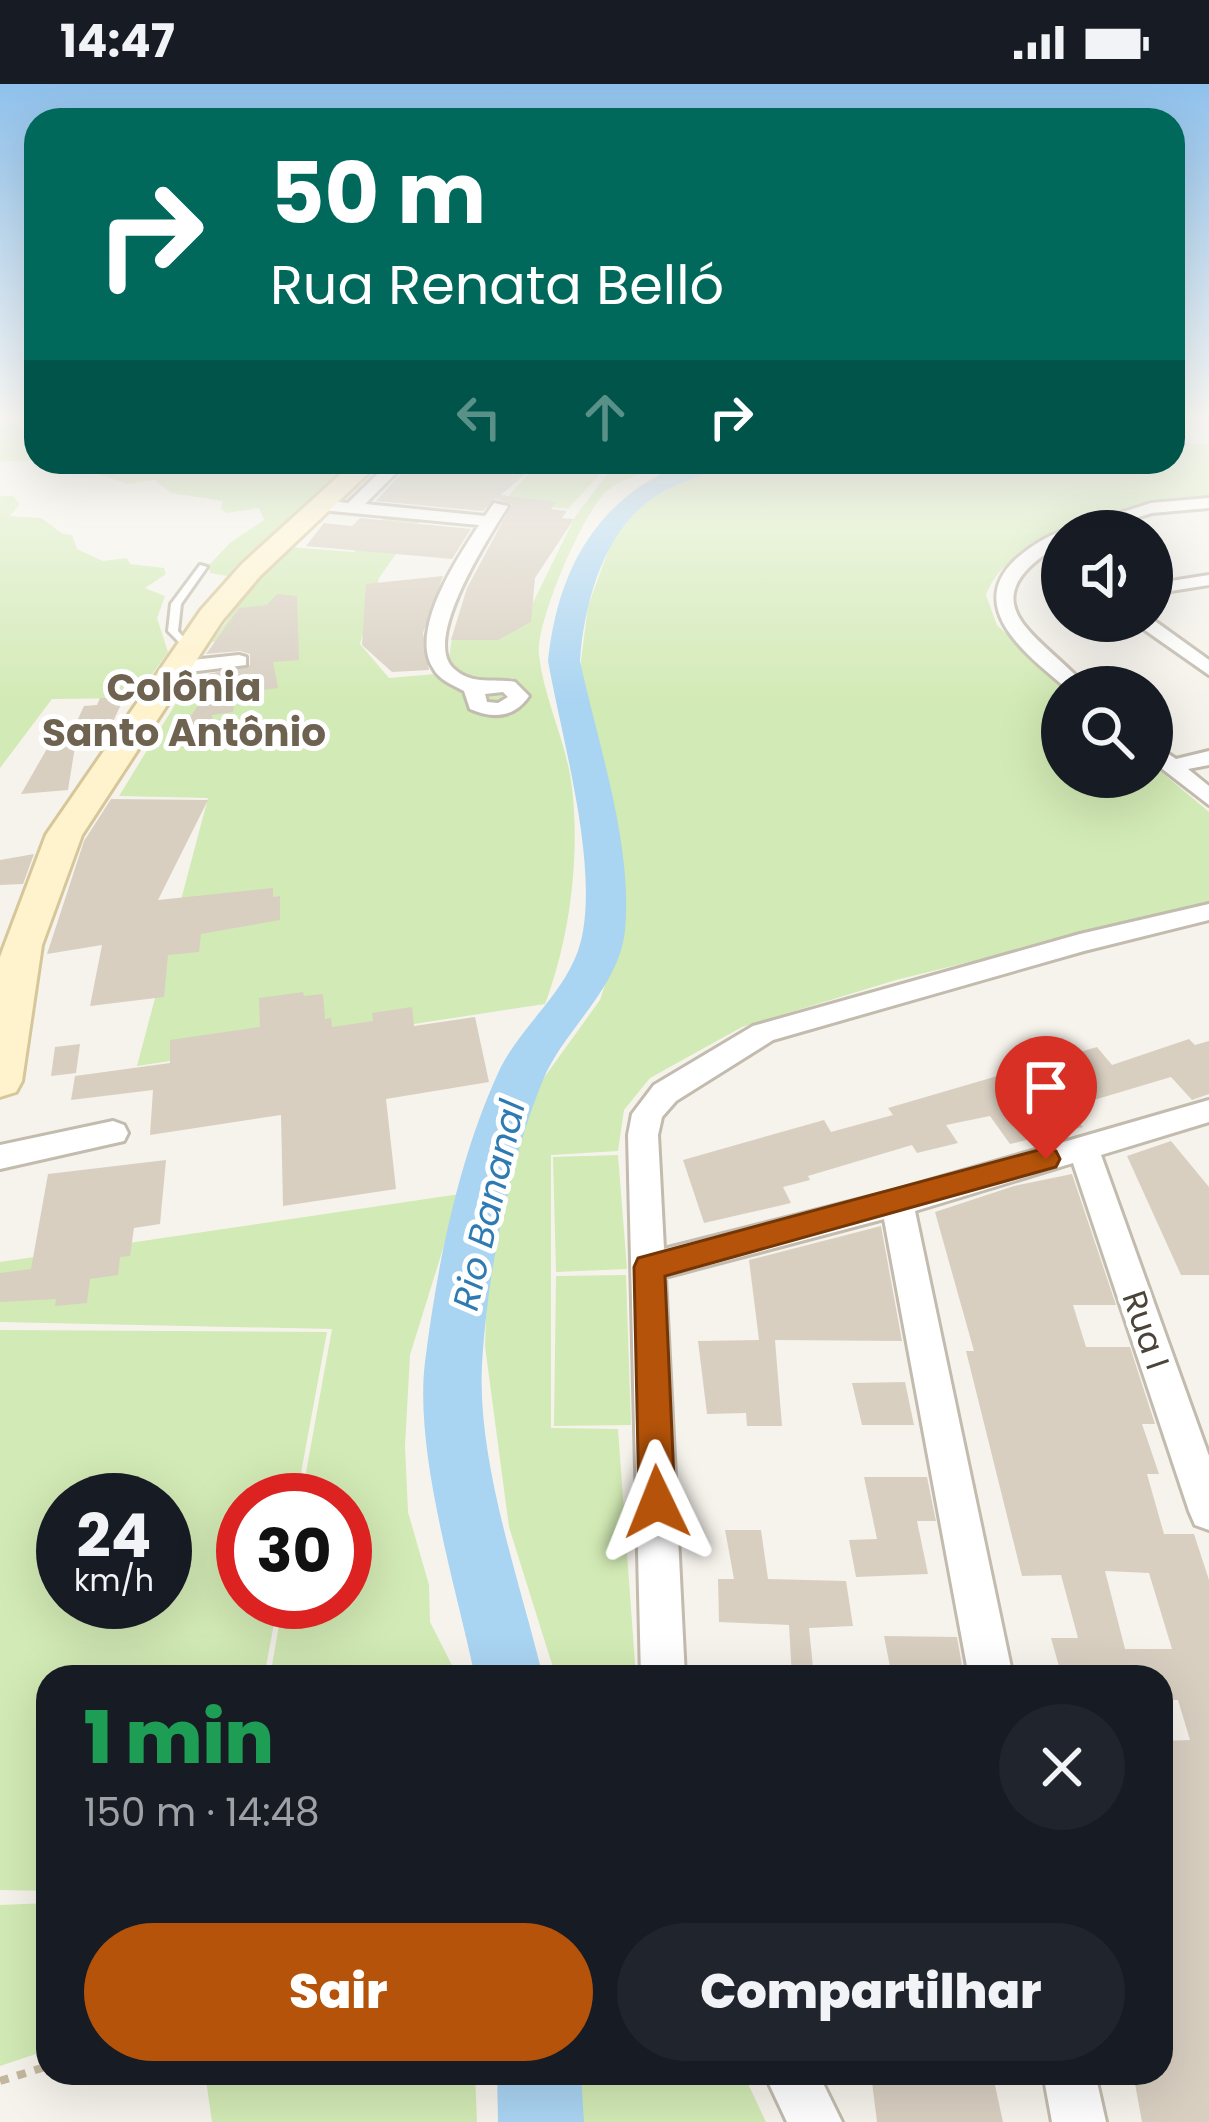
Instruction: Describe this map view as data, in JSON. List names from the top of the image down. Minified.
{"streets":{"street":["Rua I"]},"districts":["Colônia Santo Antônio"],"water":["Rio Bananal"],"page":{"status":"14:47","turn":["50 m","Rua Renata Belló"],"speed":"24 km/h","limit":"30","heading":["1 min","150 m · 14:48"],"buttons":["Sair","Compartilhar"]}}
